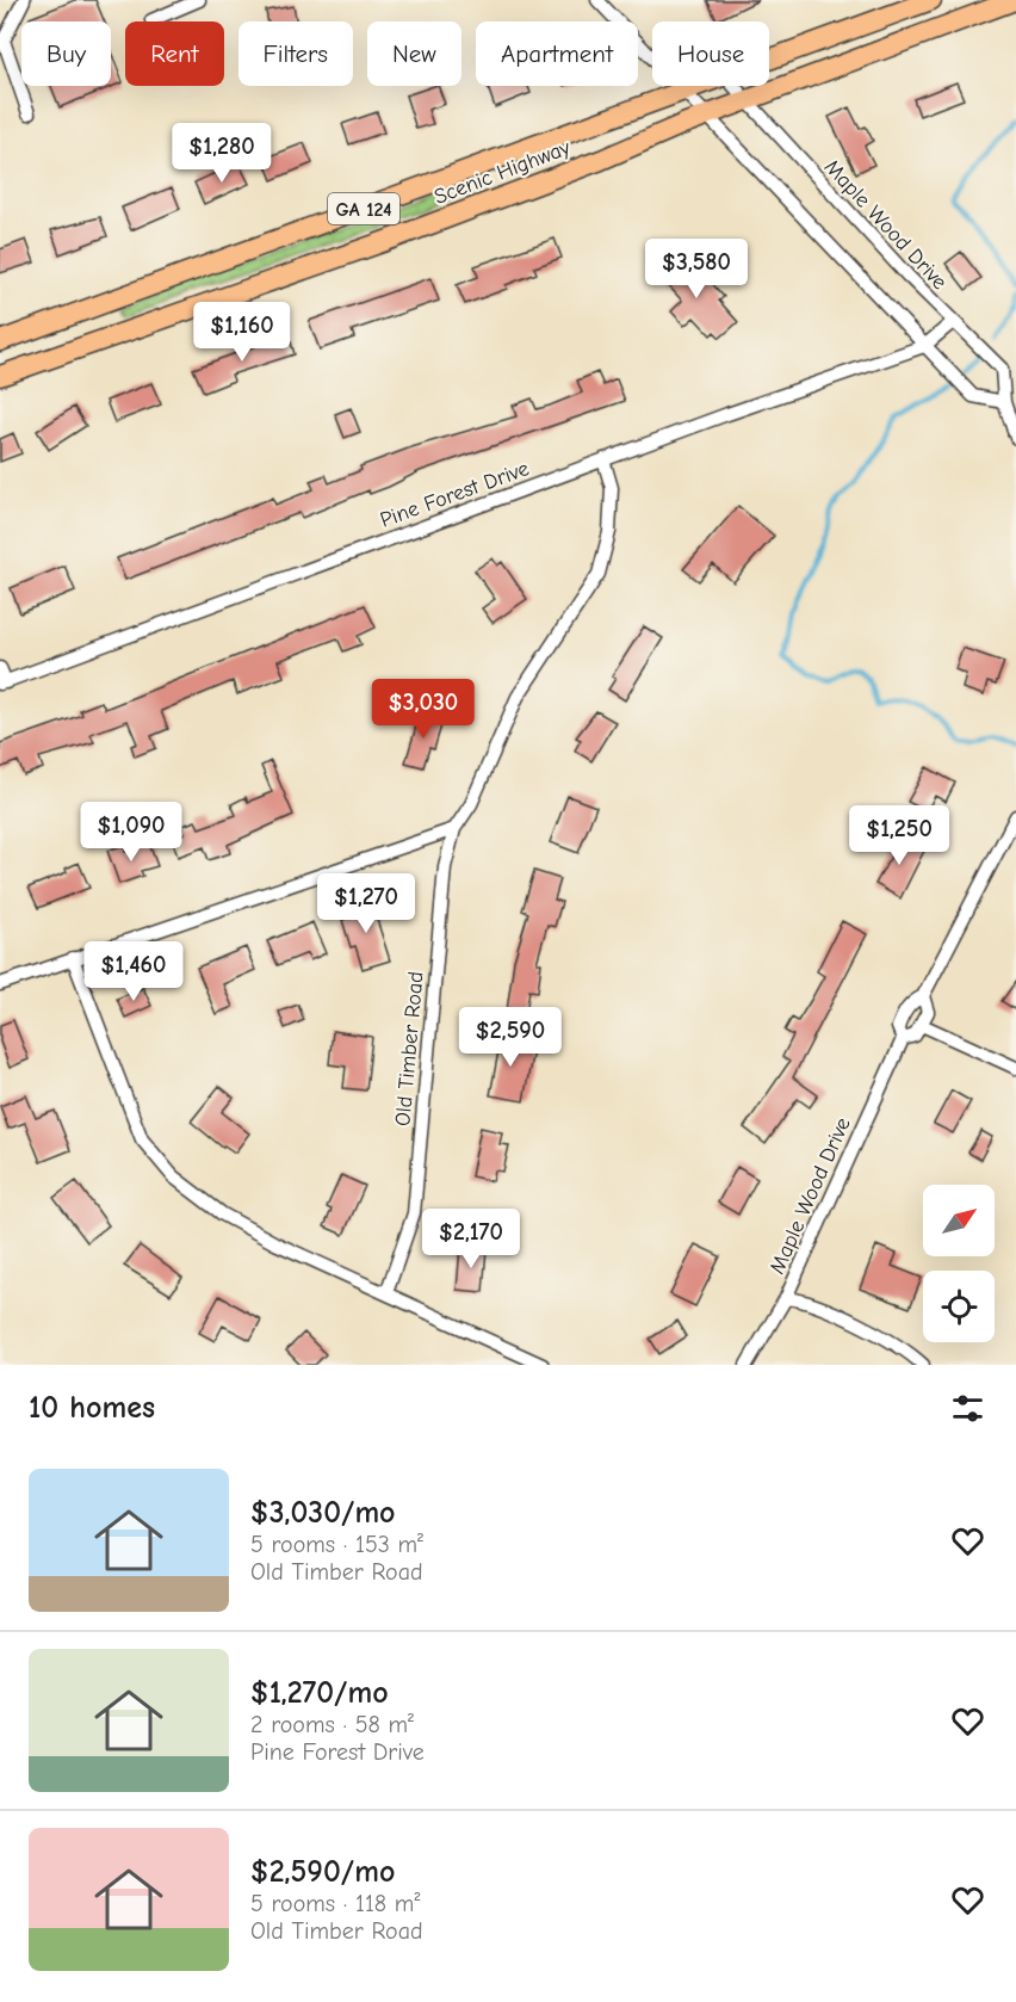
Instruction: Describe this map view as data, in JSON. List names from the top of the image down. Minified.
{"streets":{"highway":["Scenic Highway","GA 124"],"street":["Maple Wood Drive","Pine Forest Drive","Old Timber Road"]},"crossings":[["Scenic Highway","Maple Wood Drive"],["Pine Forest Drive","Old Timber Road"]],"north":"top right","page":{"chip":["Buy","Rent","Filters","New","Apartment","House"],"price":["$1,280","$3,580","$1,160","$3,030","$1,090","$1,250","$1,270","$1,460","$2,590","$2,170"],"heading":"10 homes","list":[{"name":"$3,030/mo","note":"5 rooms · 153 m² · Old Timber Road"},{"name":"$1,270/mo","note":"2 rooms · 58 m² · Pine Forest Drive"},{"name":"$2,590/mo","note":"5 rooms · 118 m² · Old Timber Road"}]}}
